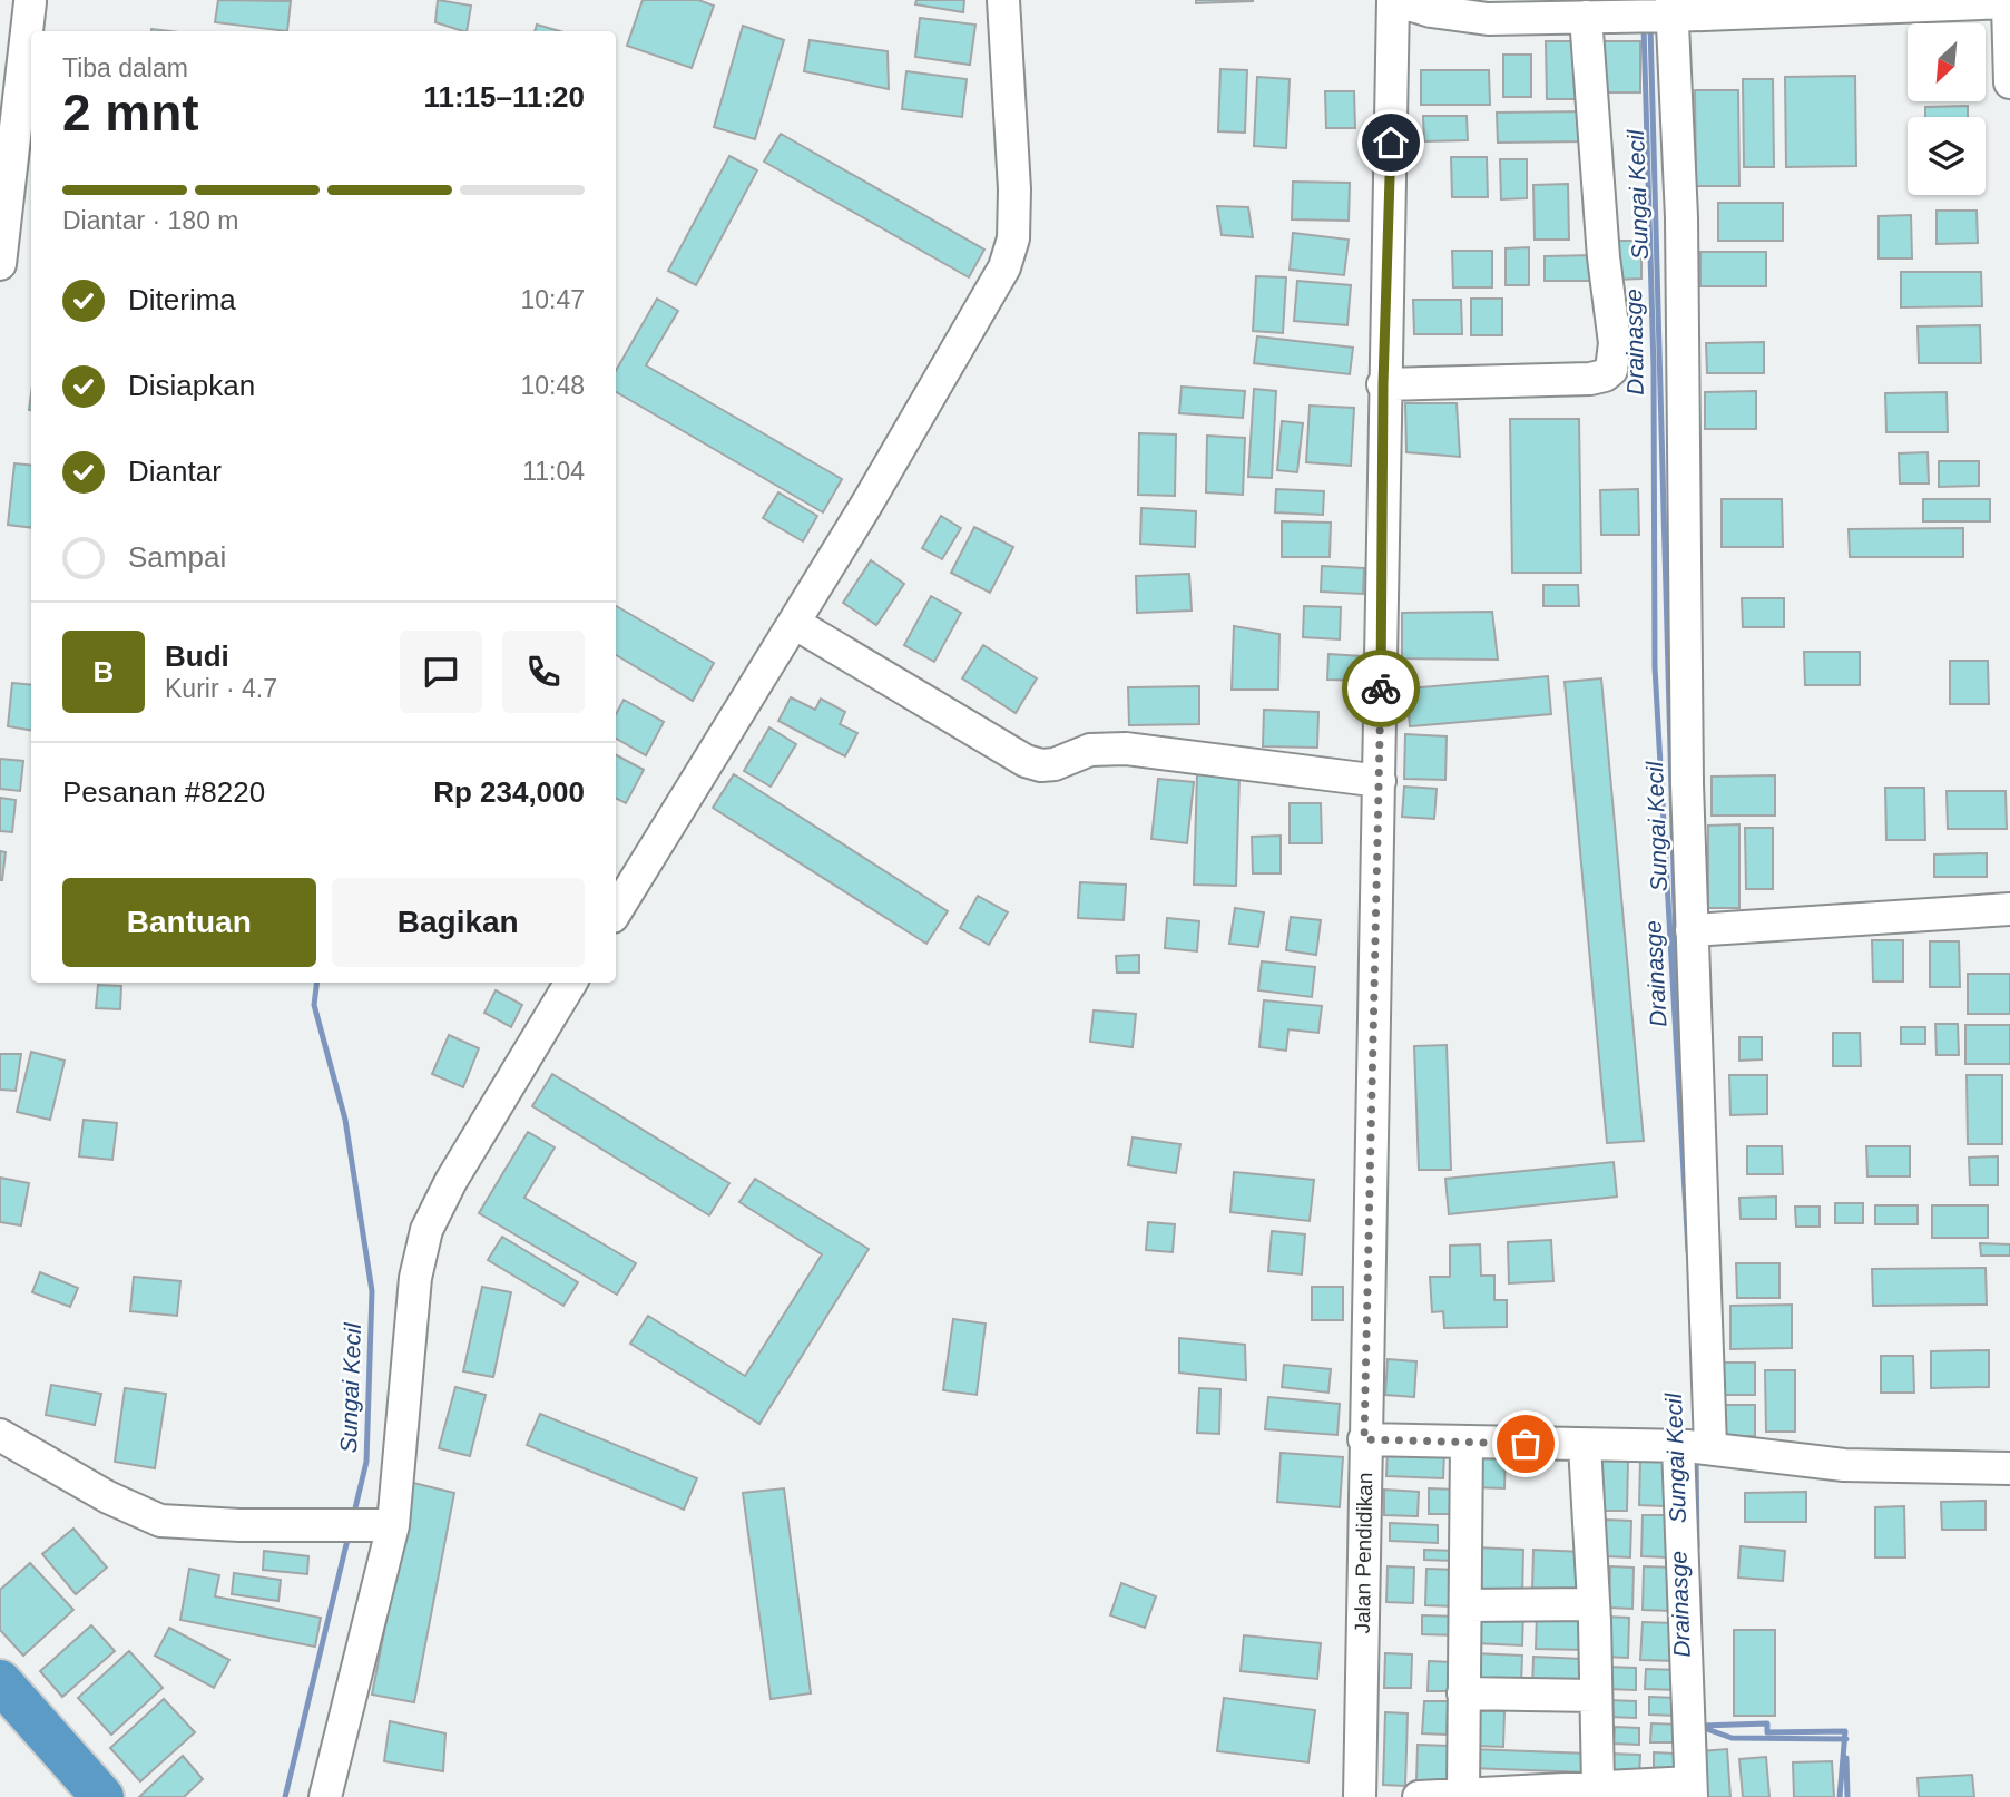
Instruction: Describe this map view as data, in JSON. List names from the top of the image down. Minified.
{"streets":{"street":["Jalan Pendidikan"]},"water":["Sungai Kecil","Drainasge"],"north":"bottom left","page":{"heading":["2 mnt","Tiba dalam","11:15–11:20"],"panel":["Budi","Kurir · 4.7","Pesanan #8220","Rp 234,000"],"bar":"Diantar · 180 m","list":[["Diterima","10:47"],["Disiapkan","10:48"],["Diantar","11:04"],"Sampai"],"round":"B","buttons":["Bantuan","Bagikan"]}}
